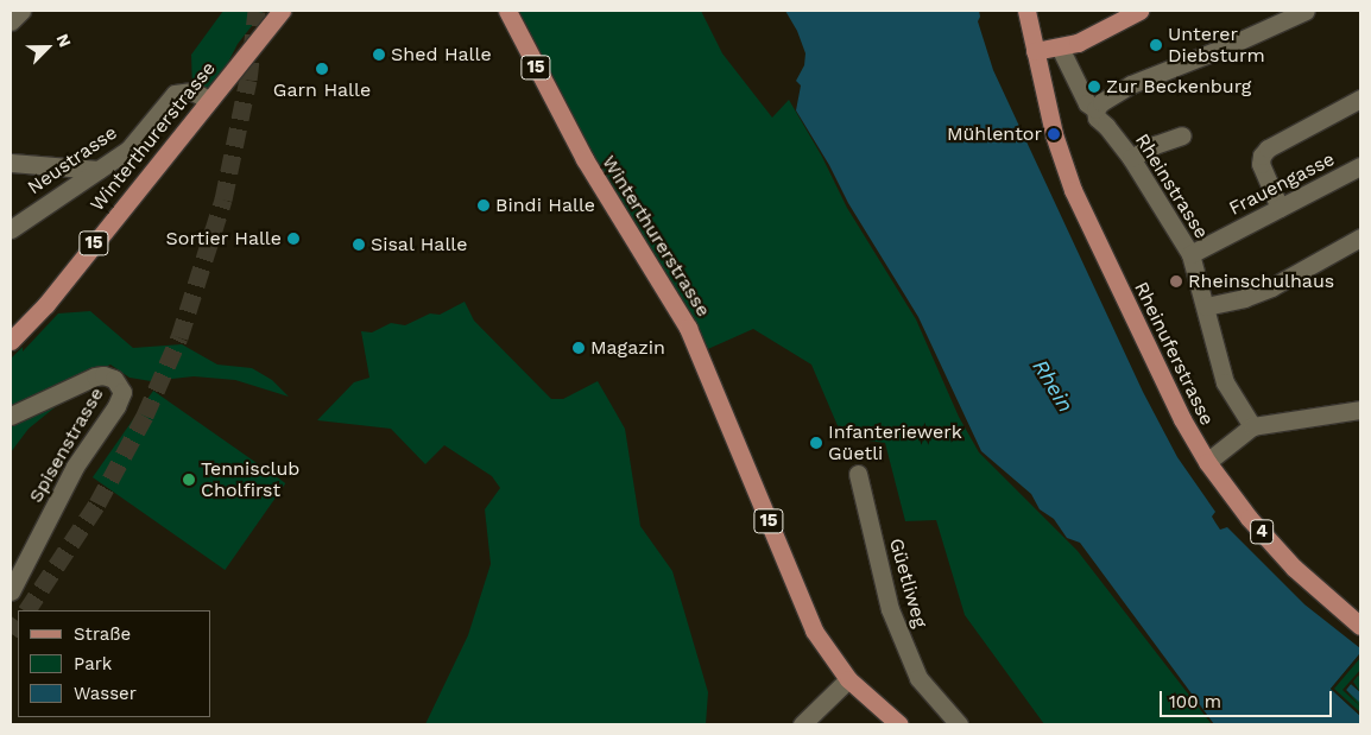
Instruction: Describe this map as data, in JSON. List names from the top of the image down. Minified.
{"streets":{"main road":["15","Winterthurerstrasse","Rheinuferstrasse","4"],"street":["Neustrasse","Frauengasse","Rheinstrasse","Spisenstrasse","Güetliweg"]},"crossings":[["15","Winterthurerstrasse"],["Winterthurerstrasse","Neustrasse"],["Frauengasse","Rheinstrasse"],["Rheinuferstrasse","4"]],"water":["Rhein"],"places":["Unterer Diebsturm","Shed Halle","Garn Halle","Zur Beckenburg","Mühlentor","Bindi Halle","Sortier Halle","Sisal Halle","Rheinschulhaus","Magazin","Infanteriewerk Güetli","Tennisclub Cholfirst"],"legend":["Straße","Park","Wasser"],"scale_bar":"100 m","north":"top right"}
